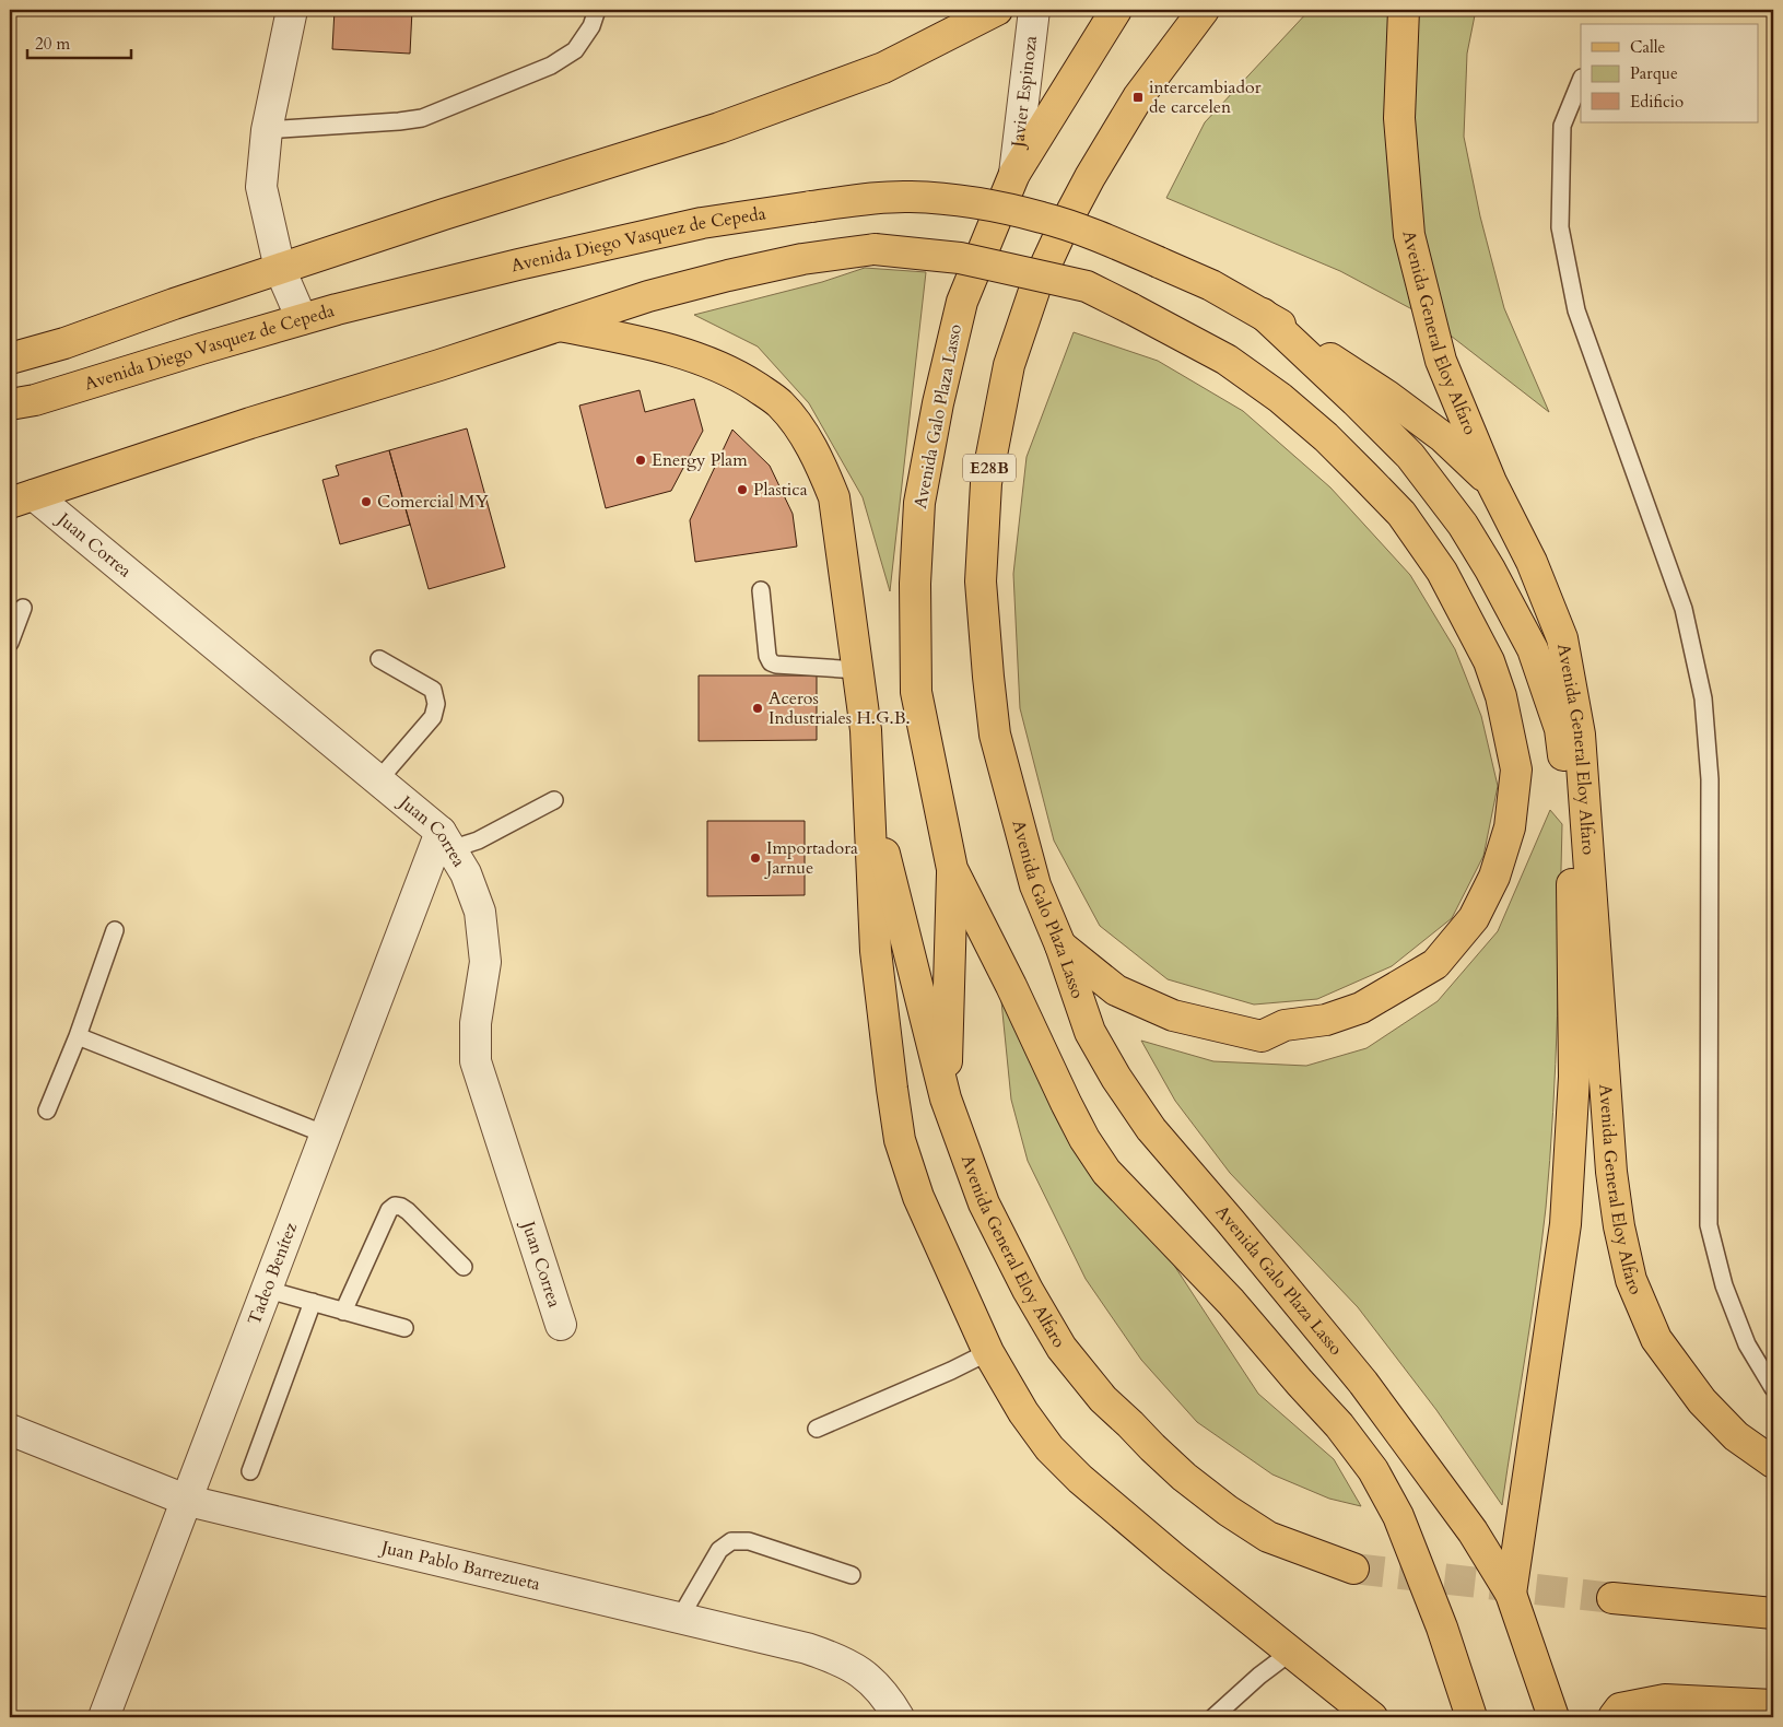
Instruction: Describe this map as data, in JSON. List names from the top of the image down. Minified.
{"streets":{"main road":["Avenida Diego Vasquez de Cepeda","Avenida General Eloy Alfaro","Avenida Galo Plaza Lasso","E28B"],"street":["Javier Espinoza","Juan Correa","Tadeo Benítez","Juan Pablo Barrezueta"]},"crossings":[["Javier Espinoza","Avenida Galo Plaza Lasso"],["Juan Correa","Tadeo Benítez"],["Tadeo Benítez","Juan Pablo Barrezueta"]],"places":{"transit":["intercambiador de carcelen"],"other":["Energy Plam","Plastica","Comercial MY","Aceros Industriales H.G.B.","Importadora Jarnue"]},"legend":["Calle","Parque","Edificio"],"scale_bar":"20 m"}
